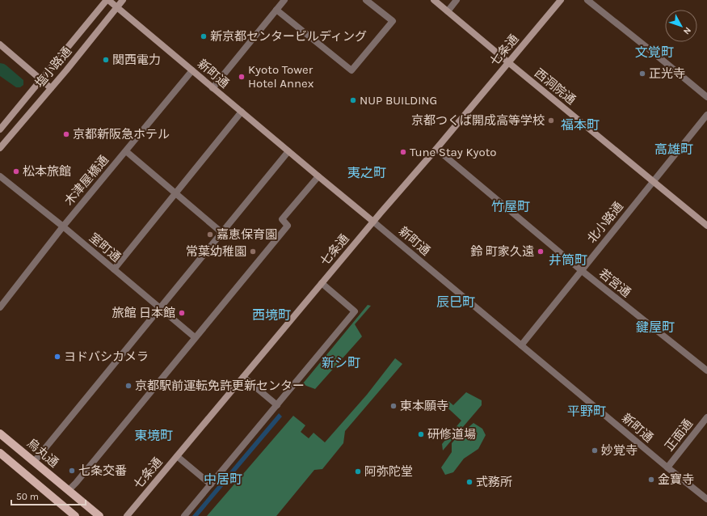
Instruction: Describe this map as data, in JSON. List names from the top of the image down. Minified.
{"streets":{"main road":["烏丸通"],"street":["七条通","塩小路通","新町通","西洞院通","木津屋橋通","北小路通","室町通","若宮通","正面通"]},"crossings":[["七条通","新町通"],["七条通","西洞院通"],["七条通","若宮通"],["塩小路通","新町通"],["新町通","木津屋橋通"],["新町通","北小路通"],["新町通","正面通"],["西洞院通","北小路通"],["木津屋橋通","室町通"],["北小路通","若宮通"]],"districts":["文覚町","福本町","高雄町","夷之町","竹屋町","井筒町","辰巳町","西境町","鍵屋町","新シ町","平野町","東境町","中居町"],"places":["新京都センタービルディング","関西電力","正光寺","Kyoto Tower Hotel Annex","NUP BUILDING","京都つくば開成高等学校","京都新阪急ホテル","Tune Stay Kyoto","松本旅館","嘉恵保育園","常葉幼稚園","鈴 町家久遠","旅館 日本館","ヨドバシカメラ","京都駅前運転免許更新センター","東本願寺","研修道場","妙覚寺","七条交番","阿弥陀堂","金寶寺","式務所"],"scale_bar":"50 m","north":"bottom right"}
